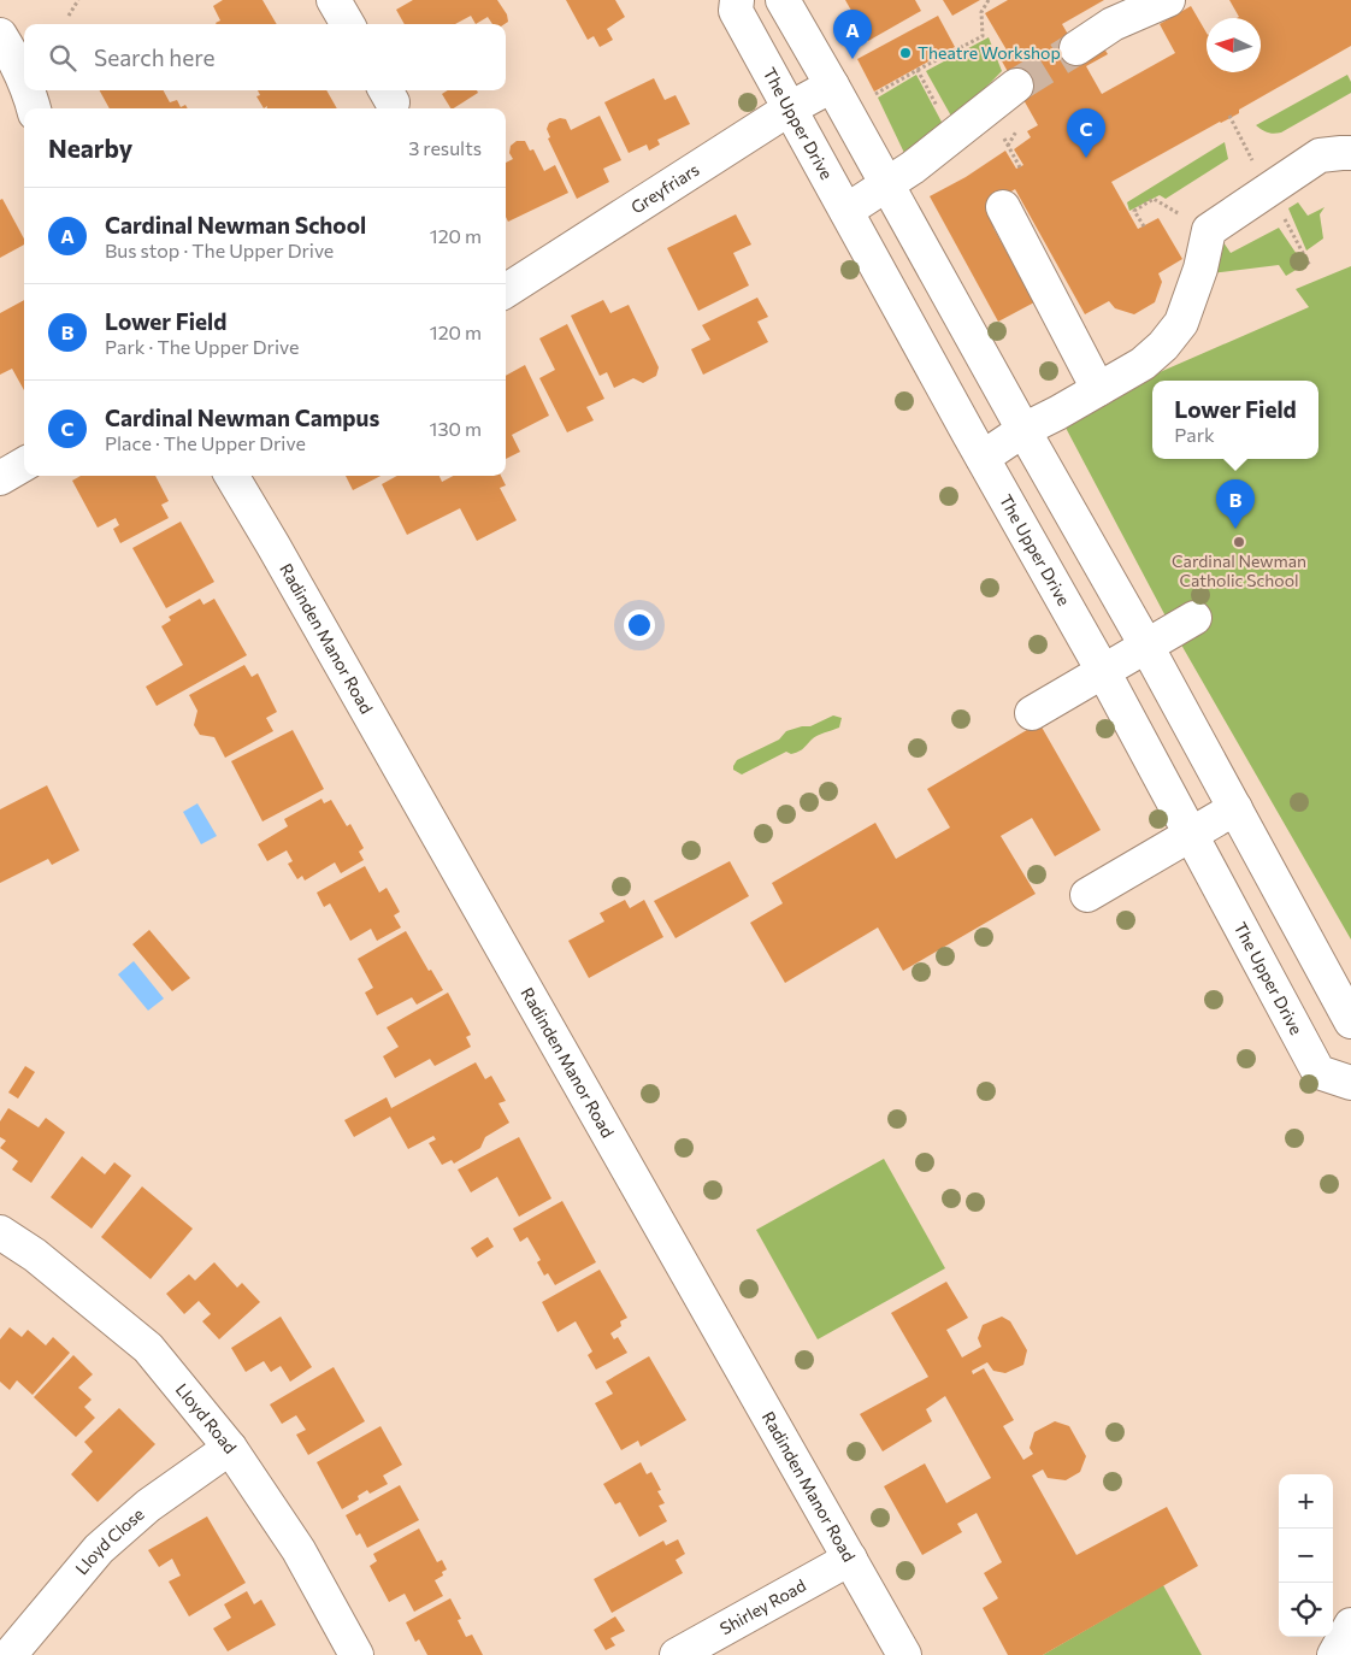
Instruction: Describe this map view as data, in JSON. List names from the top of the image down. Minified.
{"streets":{"street":["The Upper Drive","Greyfriars","Radinden Manor Road","Lloyd Road","Lloyd Close","Shirley Road"]},"crossings":[["The Upper Drive","Greyfriars"],["Radinden Manor Road","Shirley Road"],["Lloyd Road","Lloyd Close"]],"places":["Theatre Workshop","Cardinal Newman Catholic School"],"north":"left","page":{"pins":["A","C","B"],"search":"Search here","heading":["Nearby","3 results"],"list":[{"mark":"A","name":"Cardinal Newman School","note":"Bus stop · The Upper Drive","value":"120 m"},{"mark":"B","name":"Lower Field","note":"Park · The Upper Drive","value":"120 m"},{"mark":"C","name":"Cardinal Newman Campus","note":"Place · The Upper Drive","value":"130 m"}],"popup":["Lower Field","Park"],"map_buttons":["+","−"]}}
